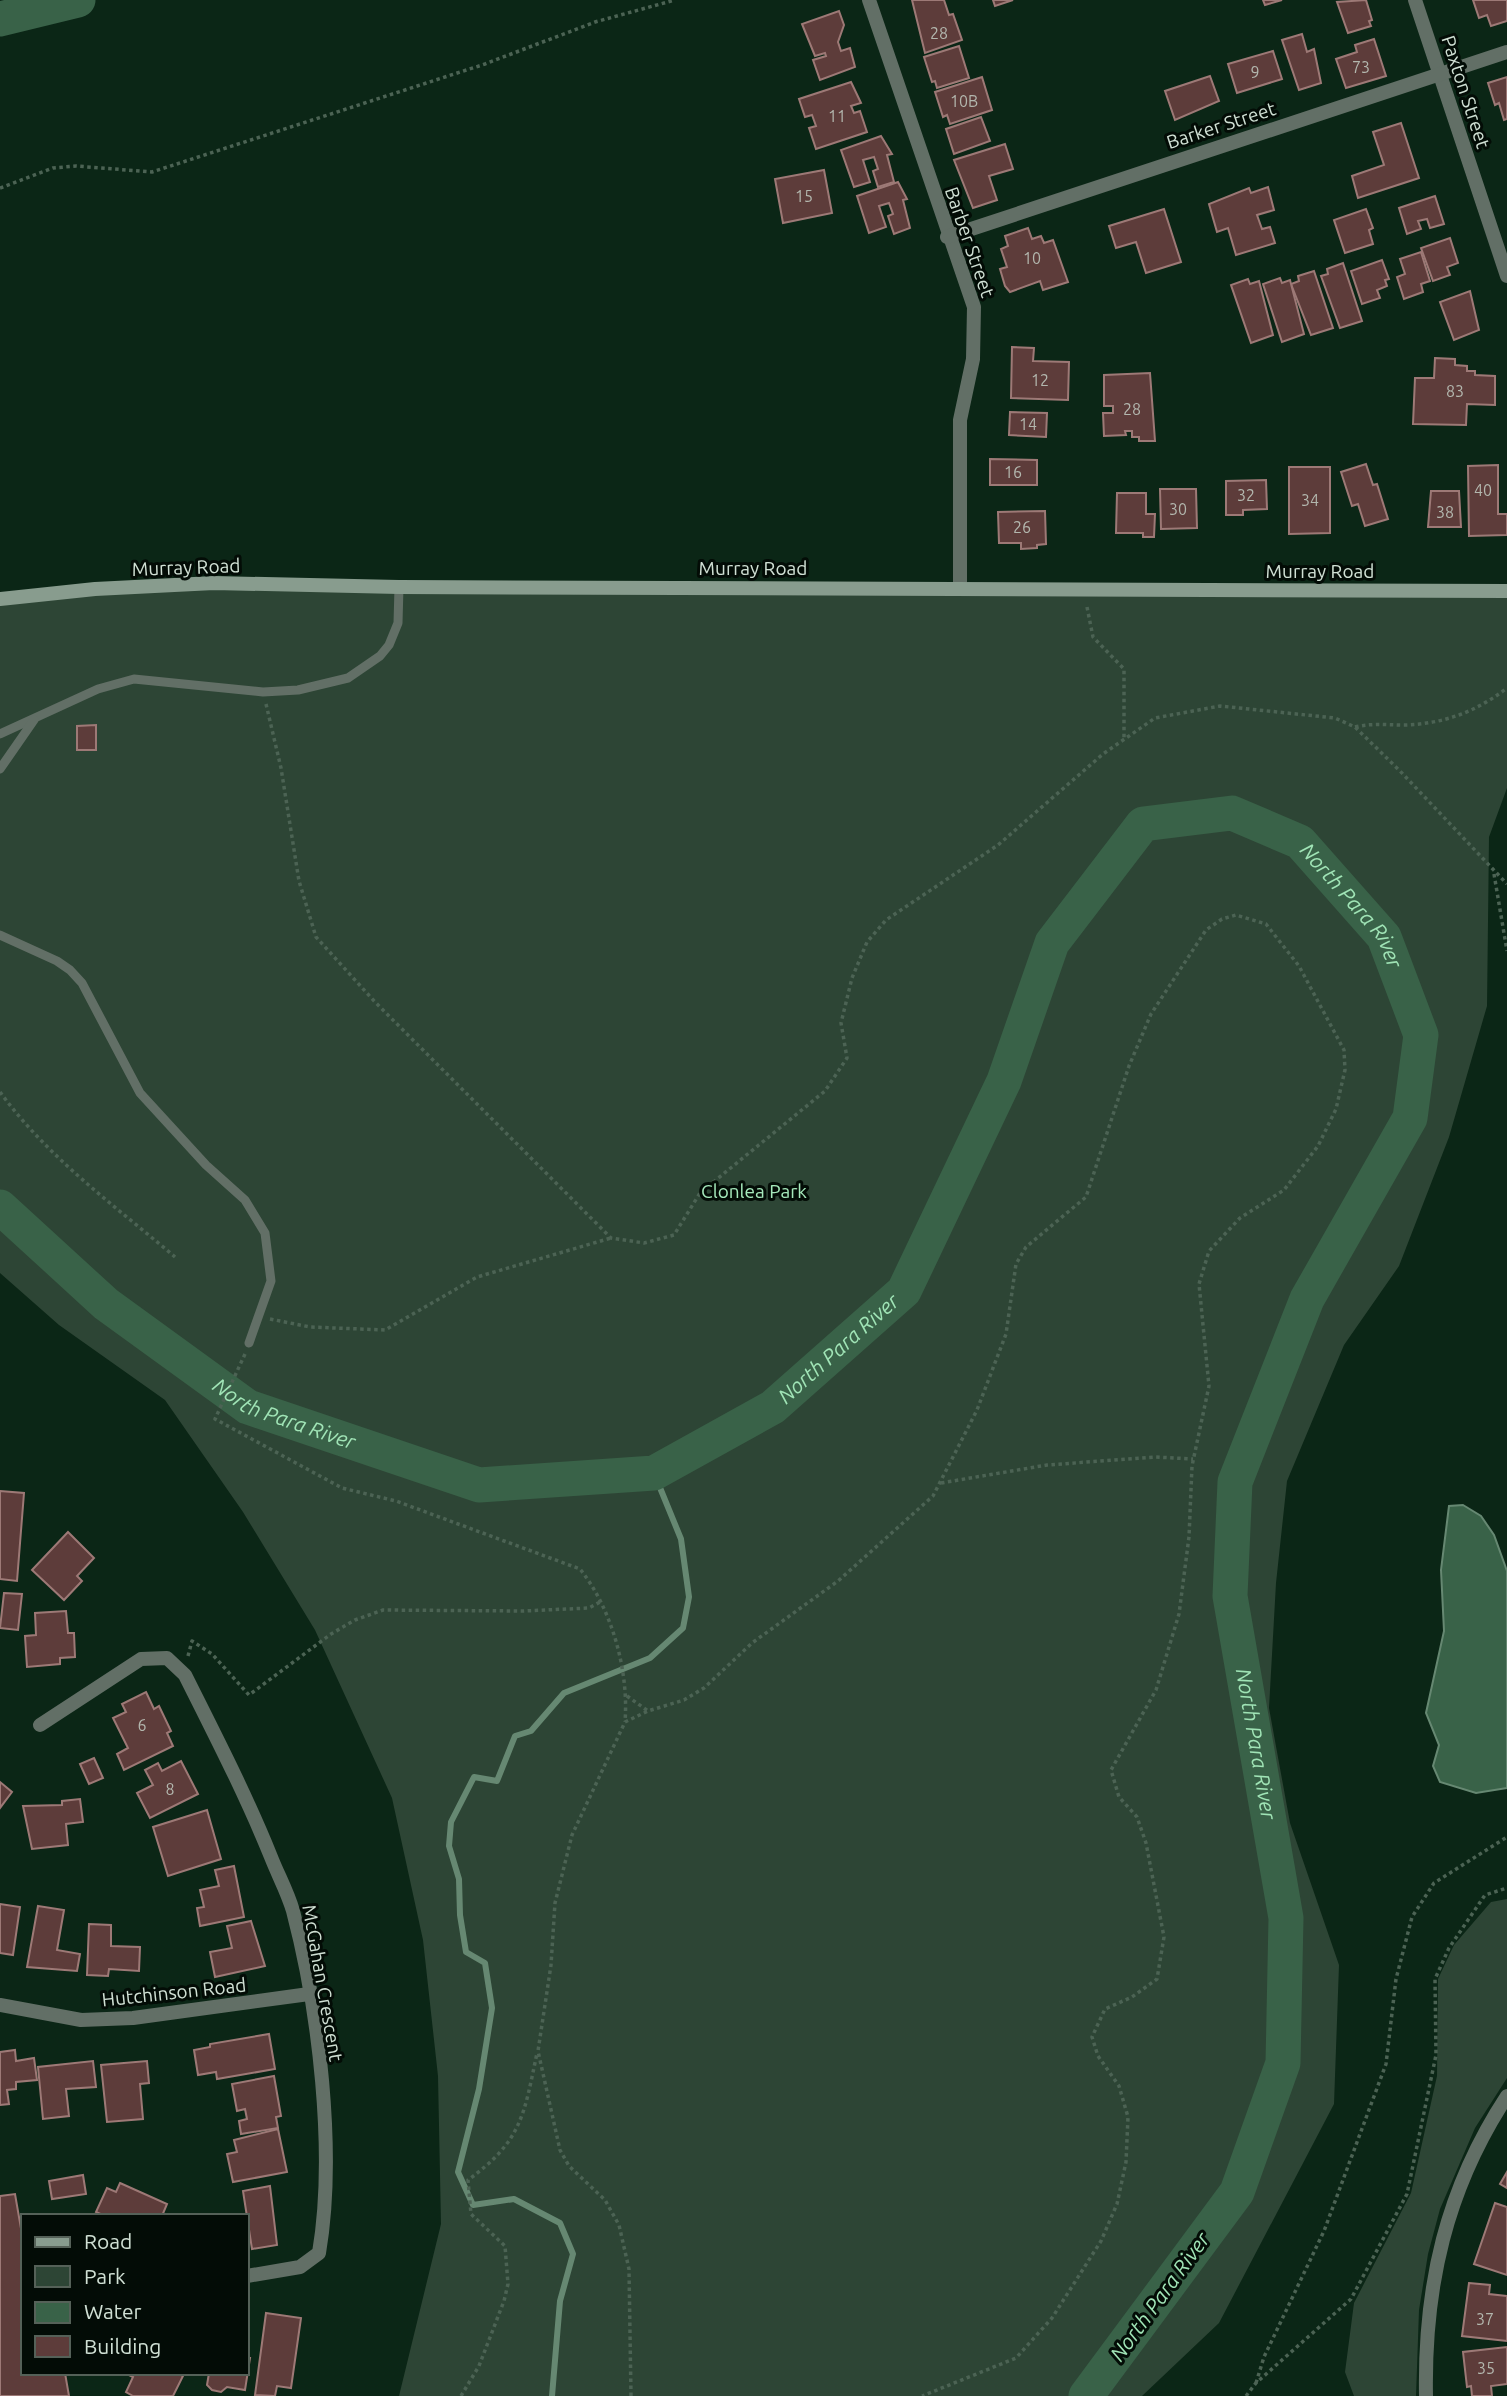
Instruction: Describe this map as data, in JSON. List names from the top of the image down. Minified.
{"streets":{"street":["Paxton Street","Barker Street","Barber Street","Murray Road","McGahan Crescent","Hutchinson Road"]},"crossings":[["Paxton Street","Barker Street"],["Barker Street","Barber Street"],["Barber Street","Murray Road"],["McGahan Crescent","Hutchinson Road"]],"water":["North Para River"],"parks":["Clonlea Park"],"house_numbers":["28","73","9","10B","11","15","10","12","83","28","14","16","40","32","34","30","38","26","6","8","37","35"],"legend":["Road","Park","Water","Building"]}
